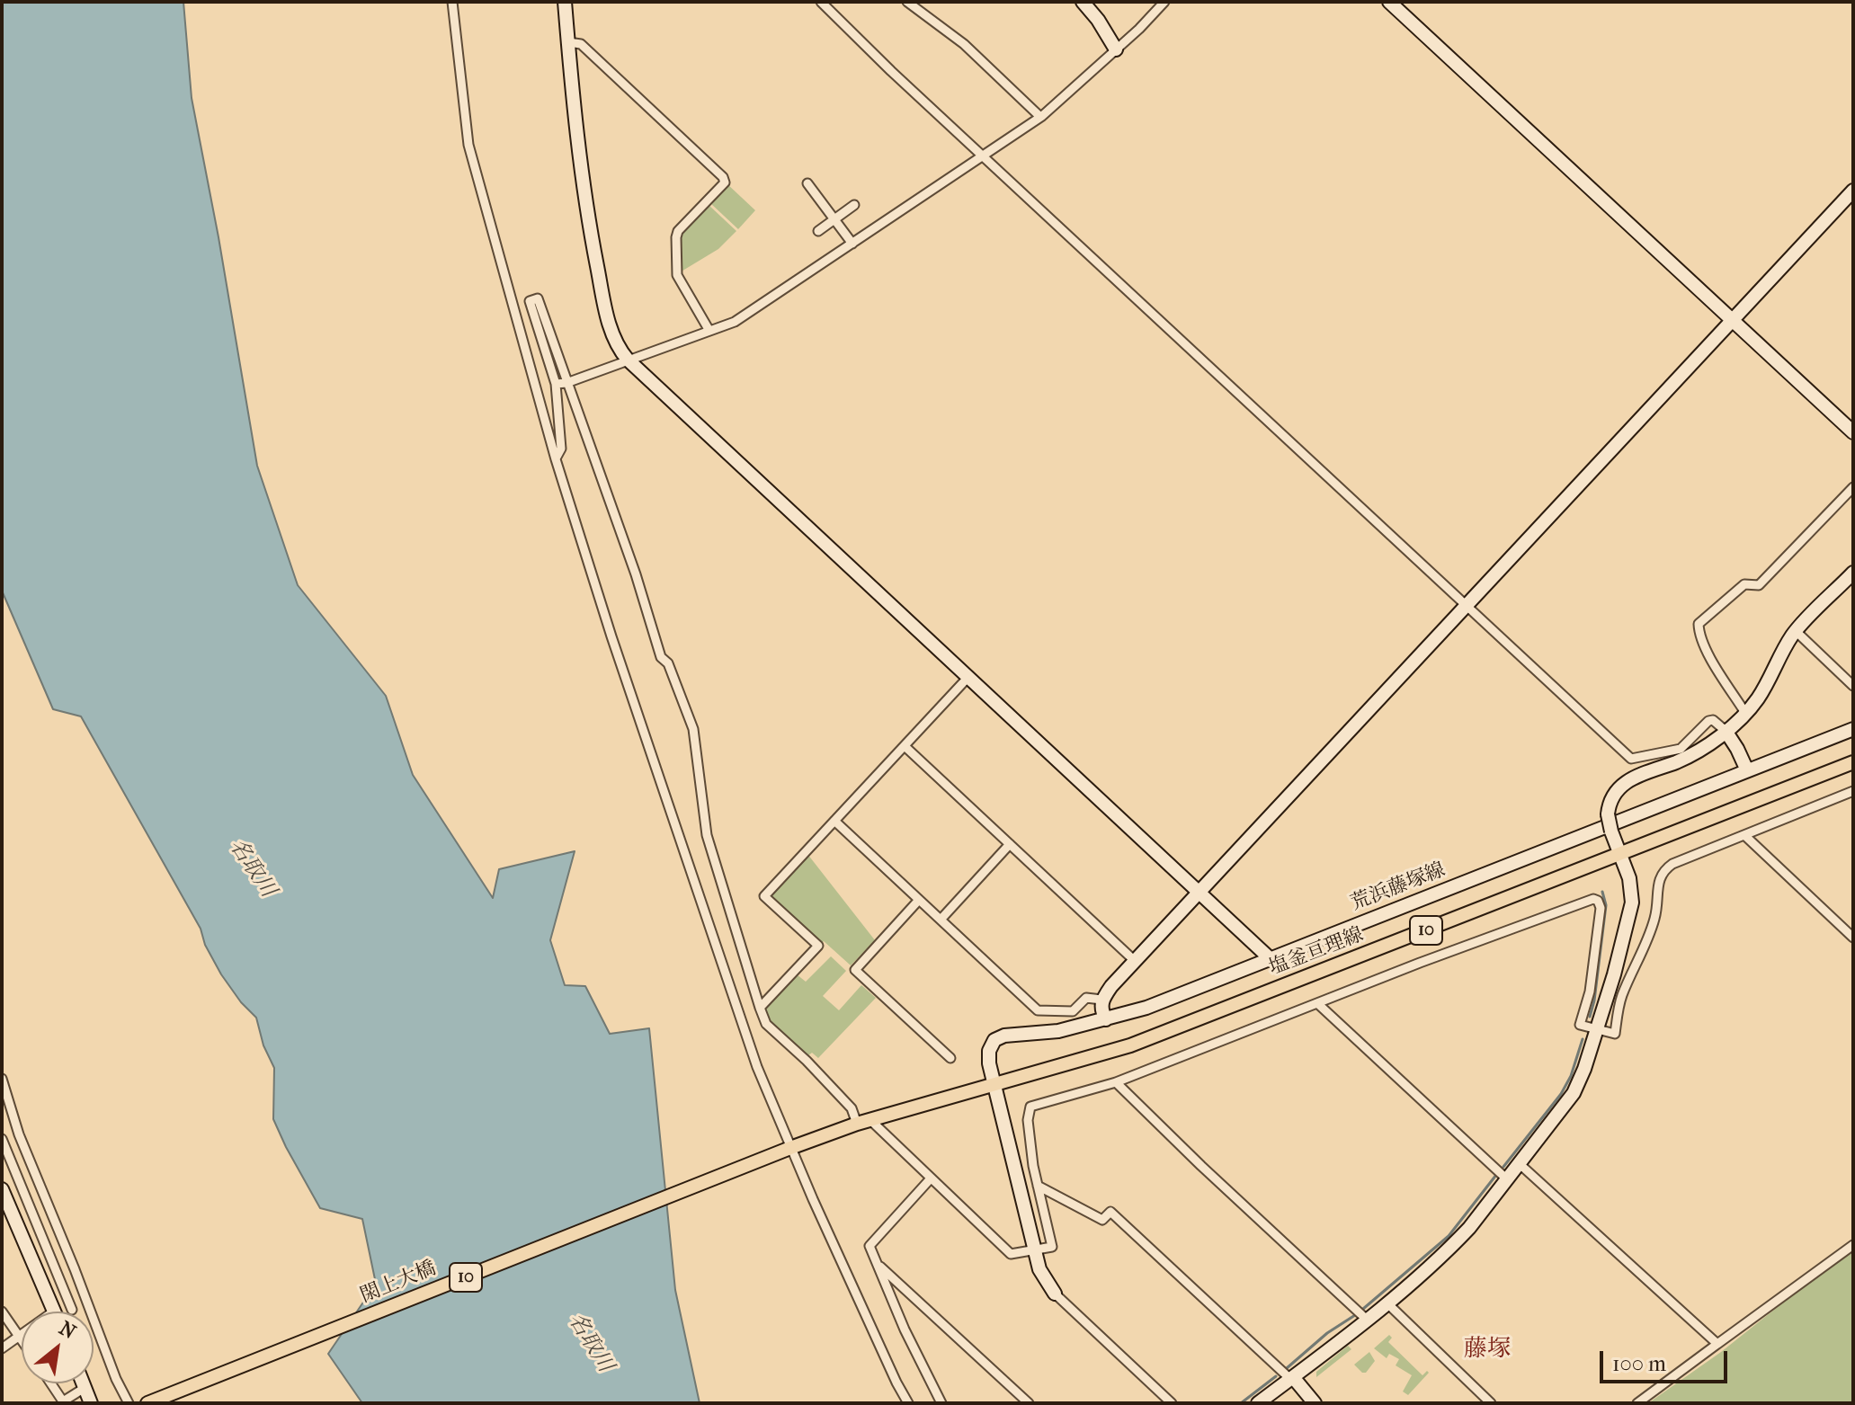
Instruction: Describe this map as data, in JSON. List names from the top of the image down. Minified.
{"streets":{"main road":["10","塩釜亘理線","閖上大橋"],"street":["荒浜藤塚線"]},"crossings":[["荒浜藤塚線","塩釜亘理線"],["塩釜亘理線","閖上大橋"]],"districts":["藤塚"],"water":["名取川"],"scale_bar":"100 m","north":"top right"}
